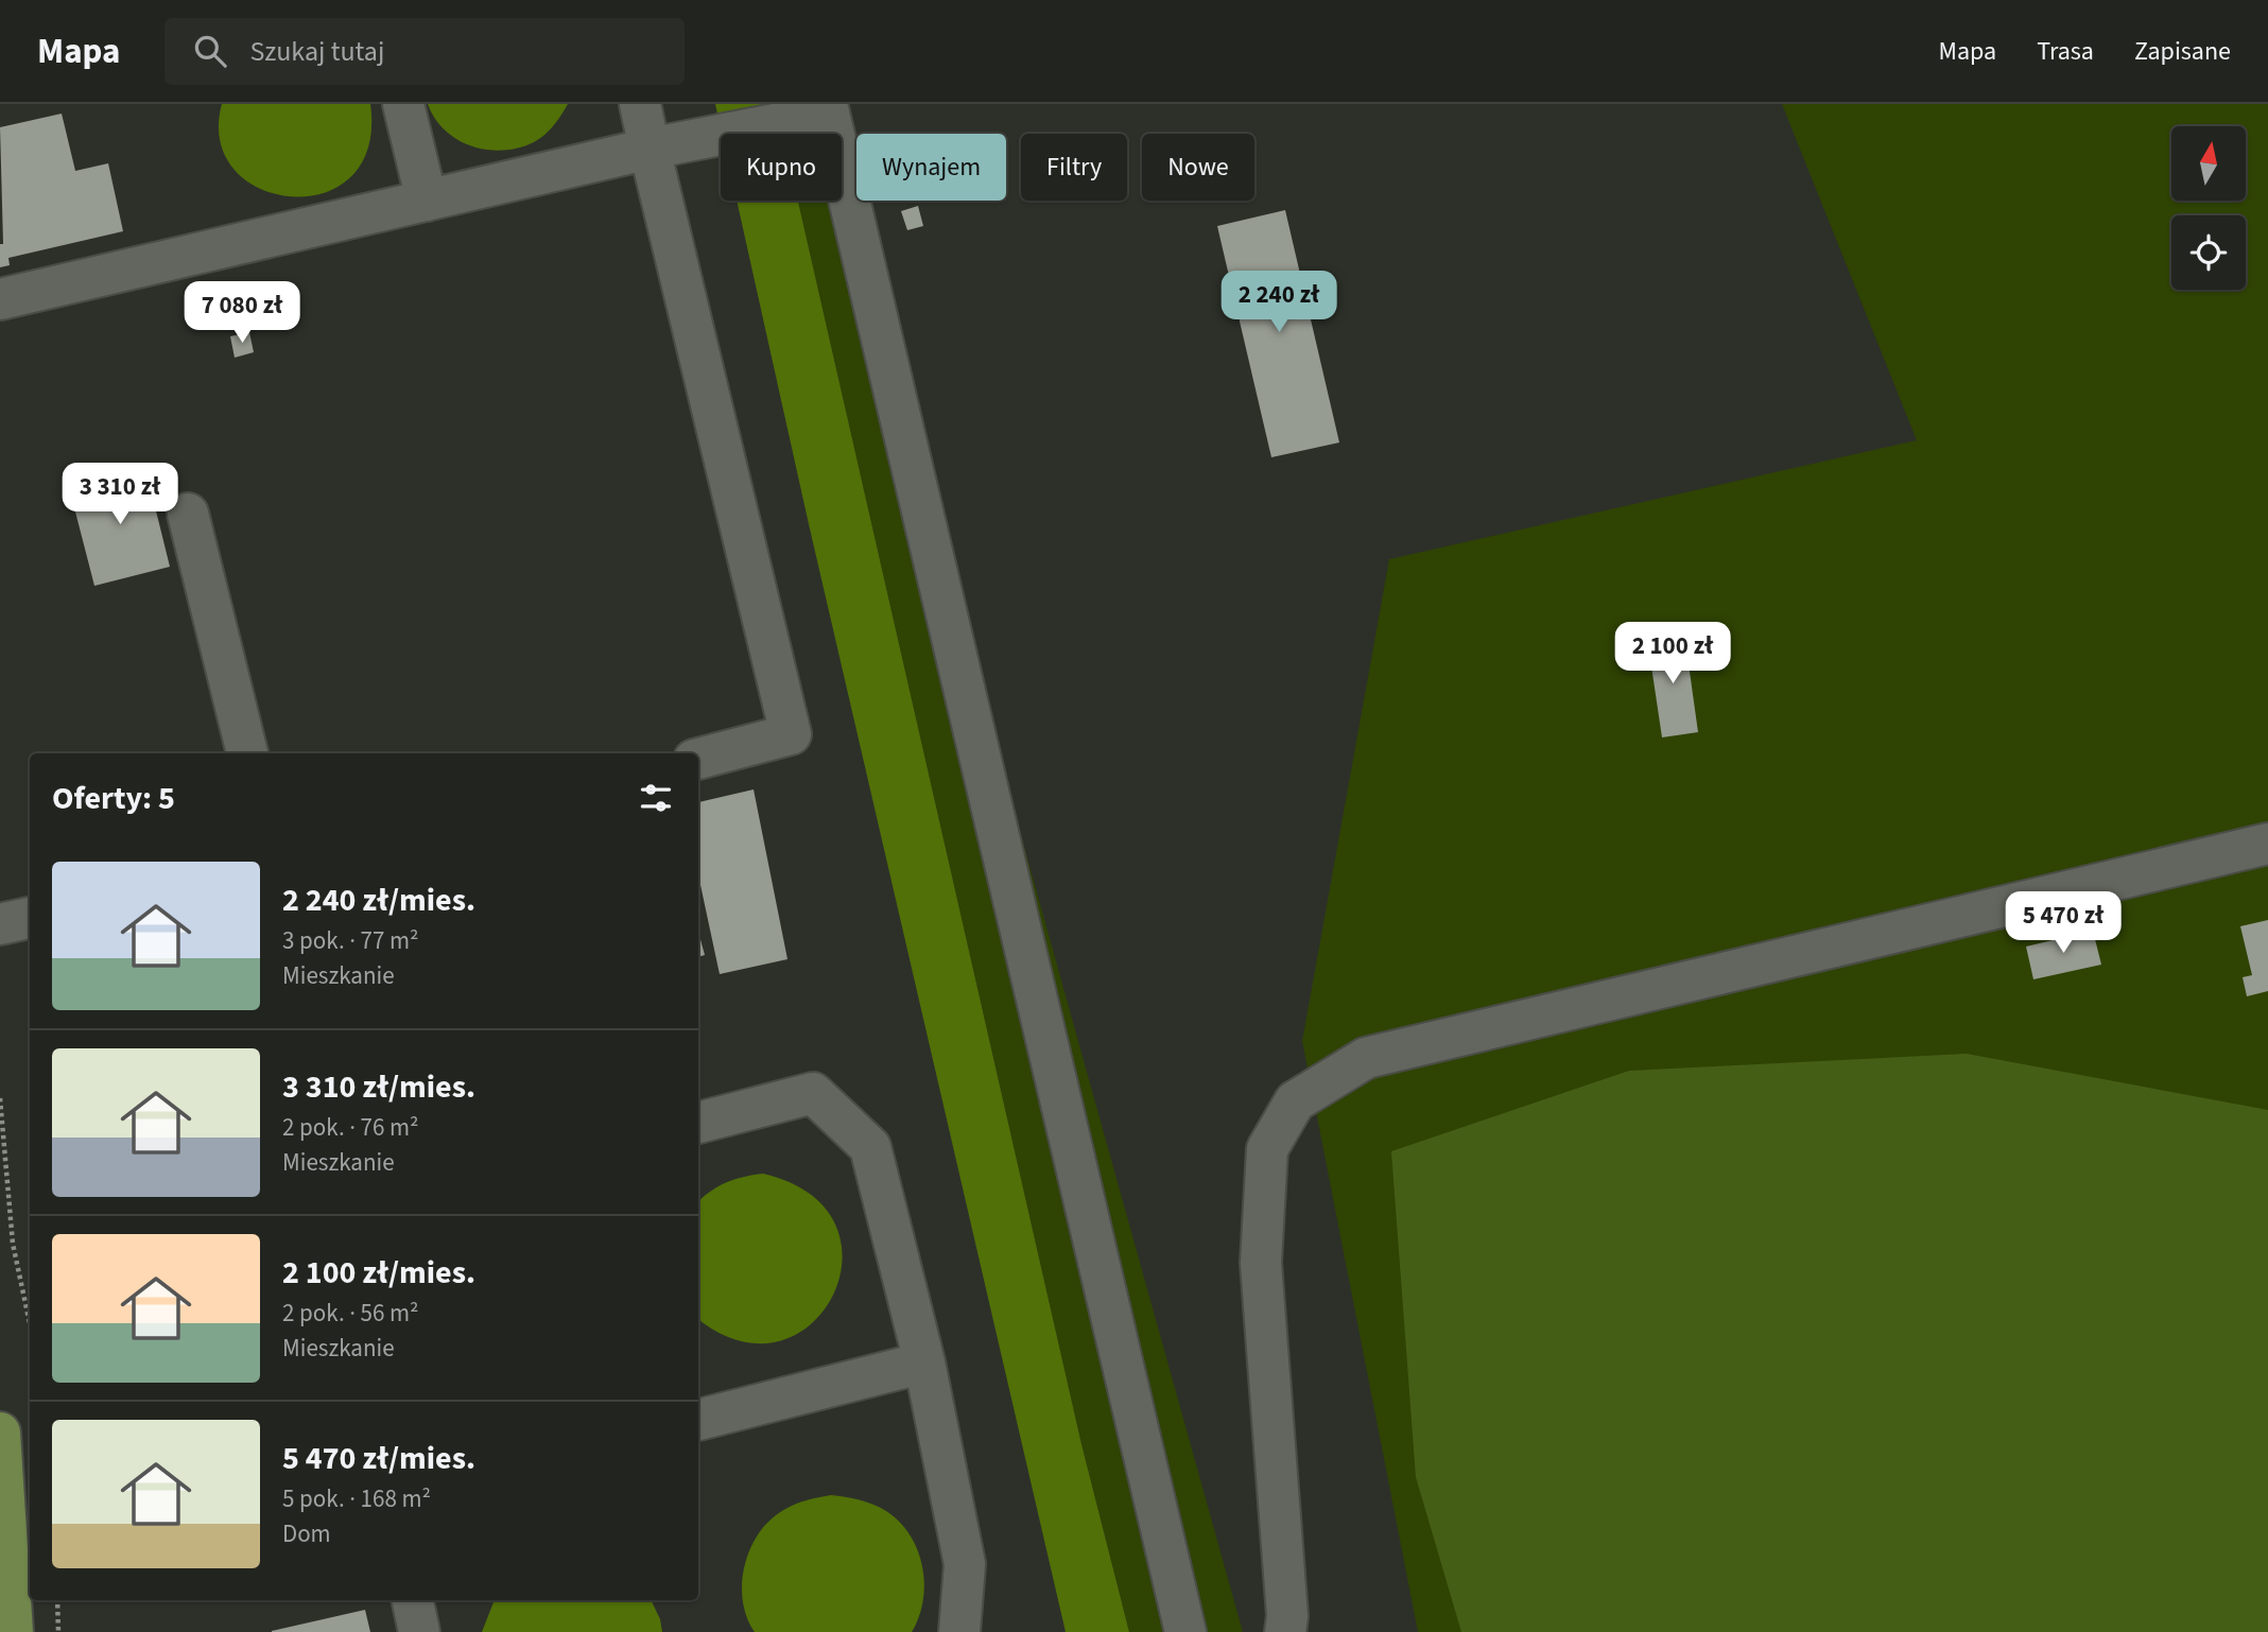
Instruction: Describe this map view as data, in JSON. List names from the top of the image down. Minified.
{"north":"top","page":{"header":"Mapa","search":"Szukaj tutaj","nav":["Mapa","Trasa","Zapisane"],"chip":["Kupno","Wynajem","Filtry","Nowe"],"price":["2 240 zł","7 080 zł","3 310 zł","2 100 zł","5 470 zł"],"heading":"Oferty: 5","list":[{"name":"2 240 zł/mies.","note":"3 pok. · 77 m² · Mieszkanie"},{"name":"3 310 zł/mies.","note":"2 pok. · 76 m² · Mieszkanie"},{"name":"2 100 zł/mies.","note":"2 pok. · 56 m² · Mieszkanie"},{"name":"5 470 zł/mies.","note":"5 pok. · 168 m² · Dom"}]}}
